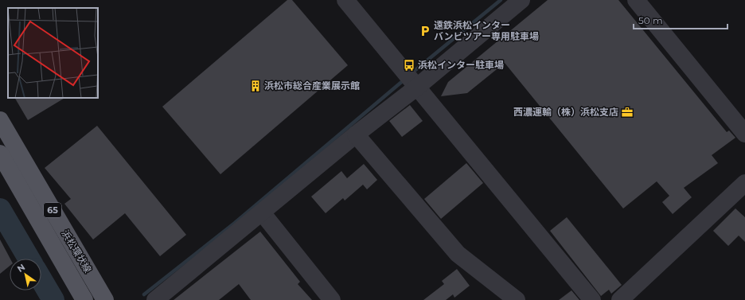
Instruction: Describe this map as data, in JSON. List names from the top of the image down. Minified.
{"streets":{"main road":["65","浜松環状線"]},"places":{"parking":["遠鉄浜松インター バンビツアー専用駐車場"],"bus stop":["浜松インター駐車場"],"building":["浜松市総合産業展示館"],"office":["西濃運輸（株）浜松支店"]},"scale_bar":"50 m","north":"top left"}
